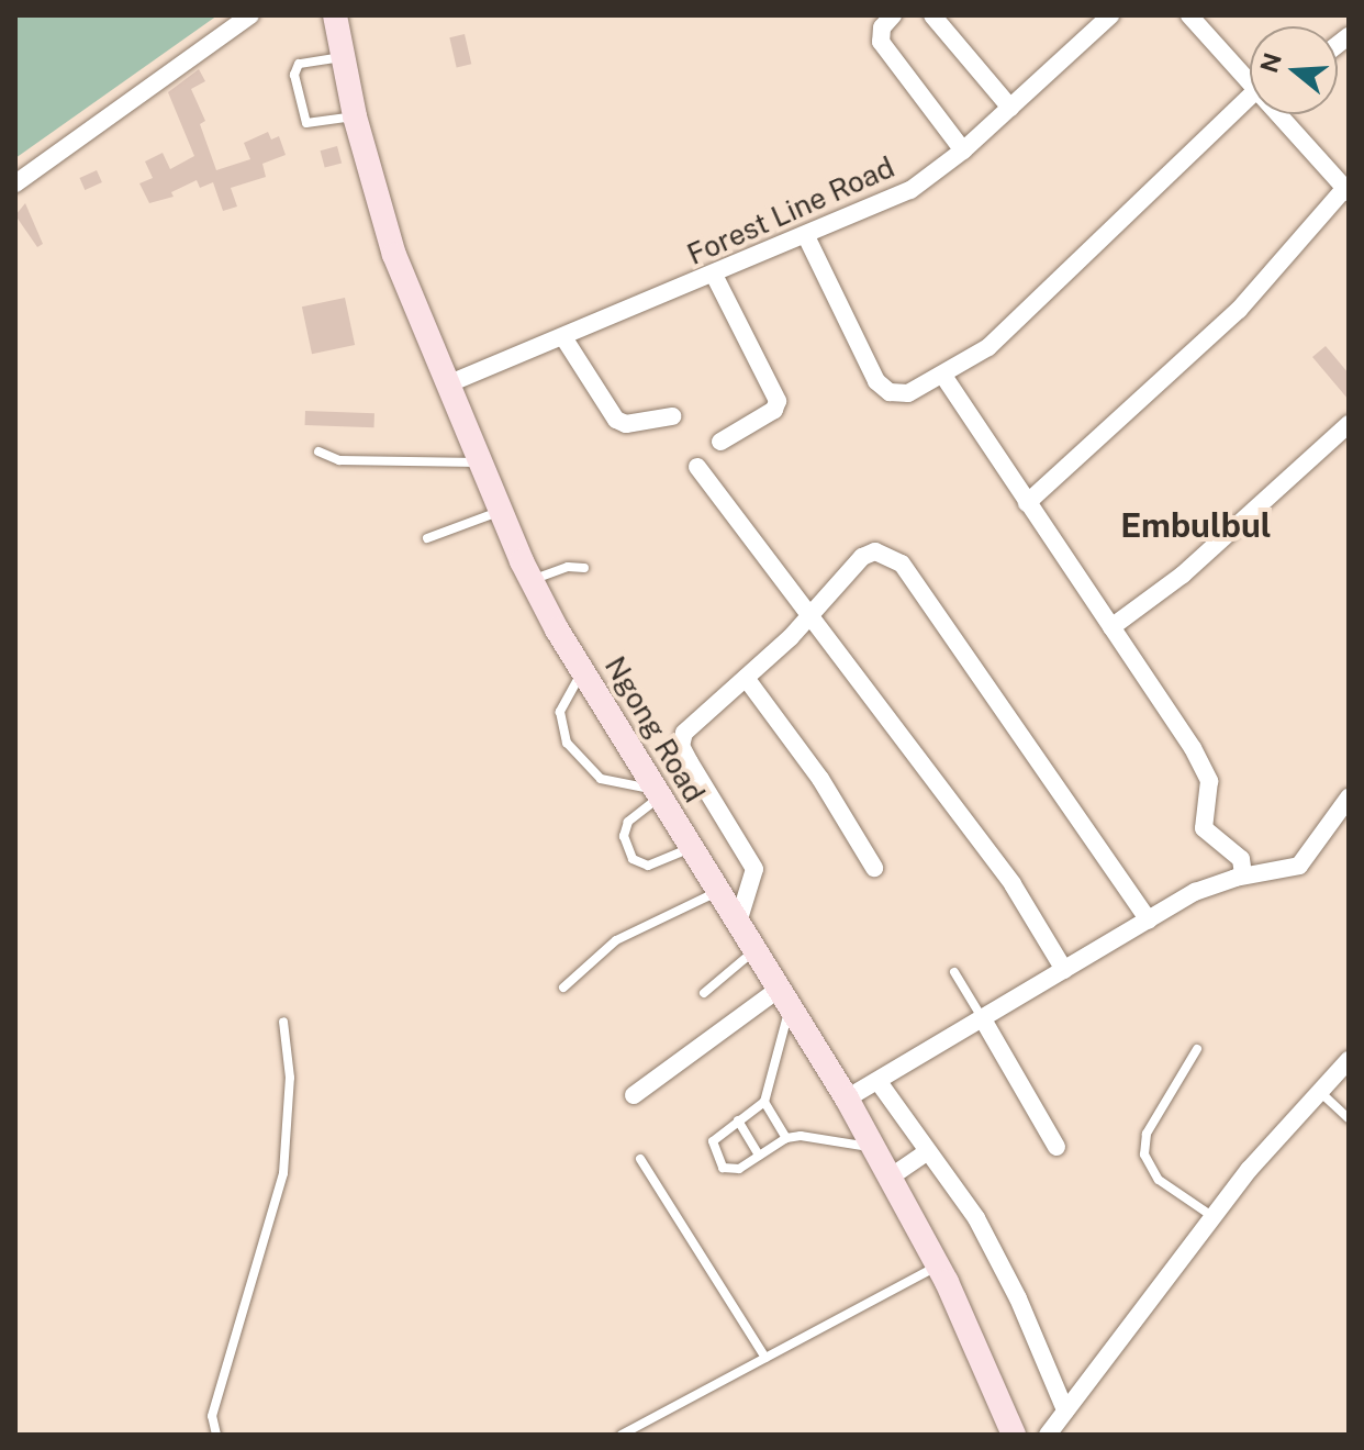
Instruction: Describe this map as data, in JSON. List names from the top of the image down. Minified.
{"streets":{"main road":["Ngong Road"],"street":["Forest Line Road"]},"crossings":[["Forest Line Road","Ngong Road"]],"districts":["Embulbul"],"north":"left"}
